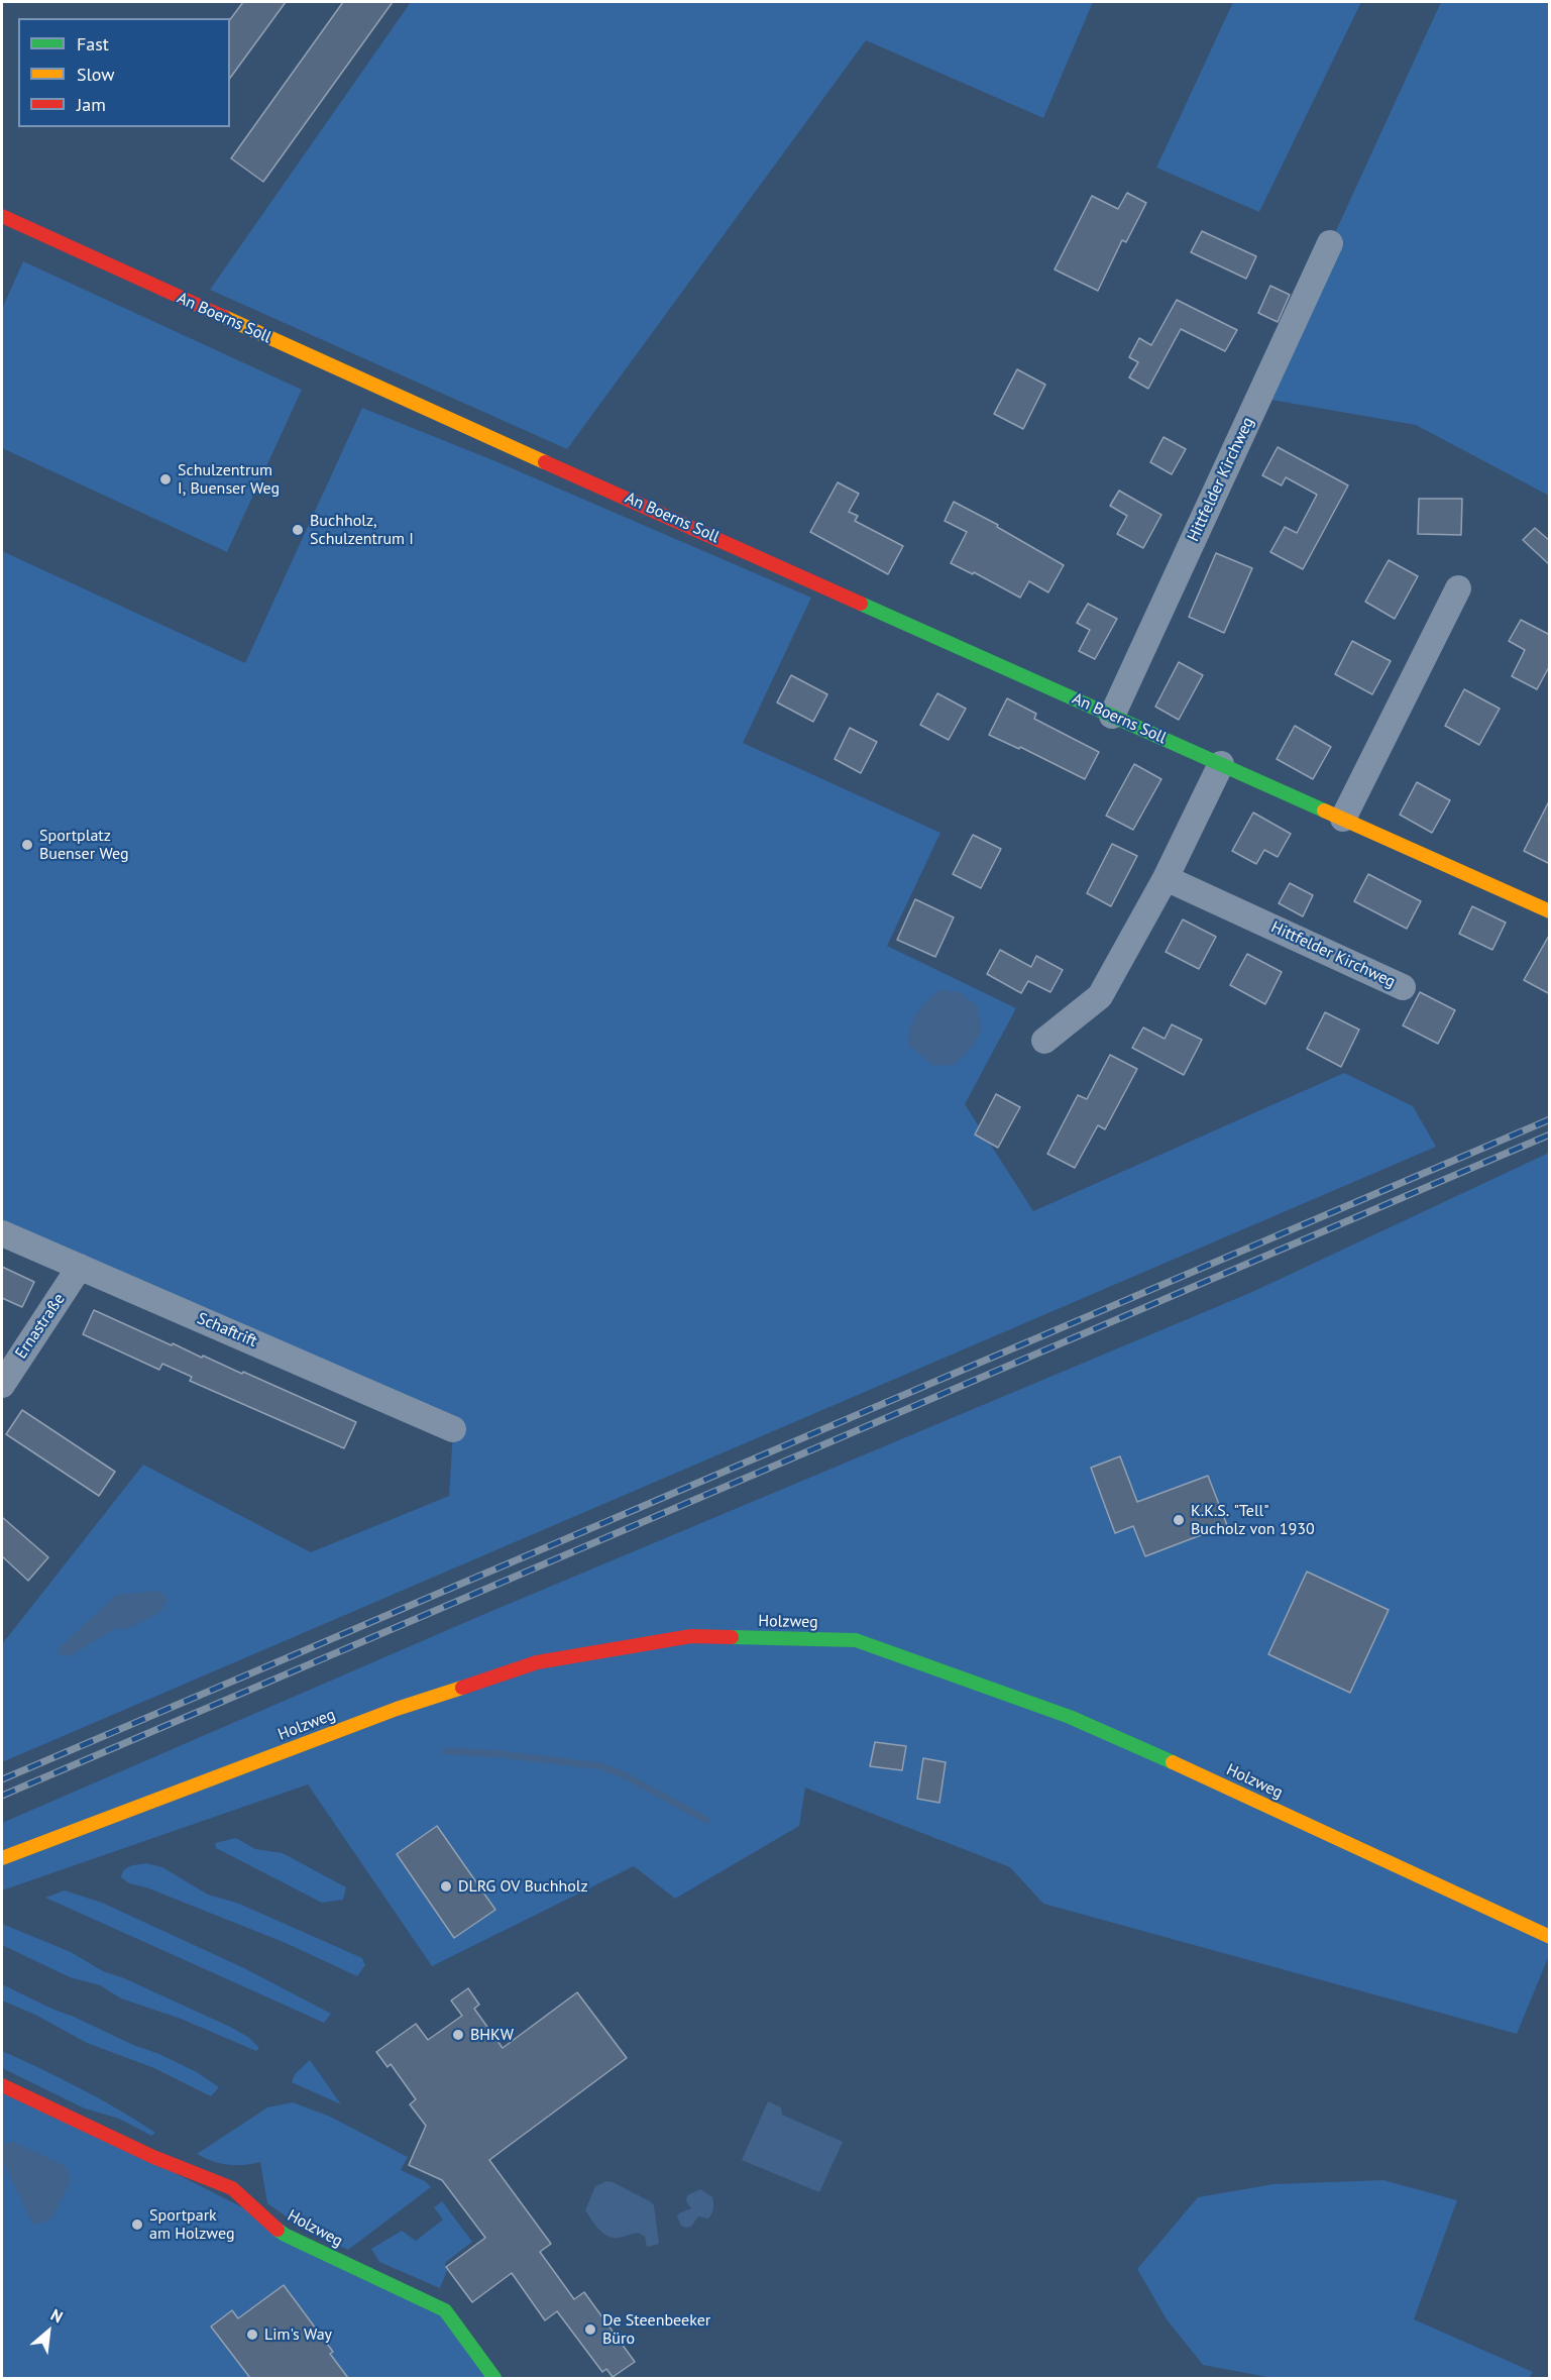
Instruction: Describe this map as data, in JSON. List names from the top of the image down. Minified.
{"streets":{"street":["An Boerns Soll","Hittfelder Kirchweg","Ernastraße","Schaftrift","Holzweg"]},"crossings":[["An Boerns Soll","Hittfelder Kirchweg"],["Ernastraße","Schaftrift"]],"places":["Schulzentrum I, Buenser Weg","Buchholz, Schulzentrum I","Sportplatz Buenser Weg","K.K.S. \"Tell\" Bucholz von 1930","DLRG OV Buchholz","BHKW","Sportpark am Holzweg","De Steenbeeker Büro","Lim's Way"],"legend":["Fast","Slow","Jam"],"north":"top right"}
